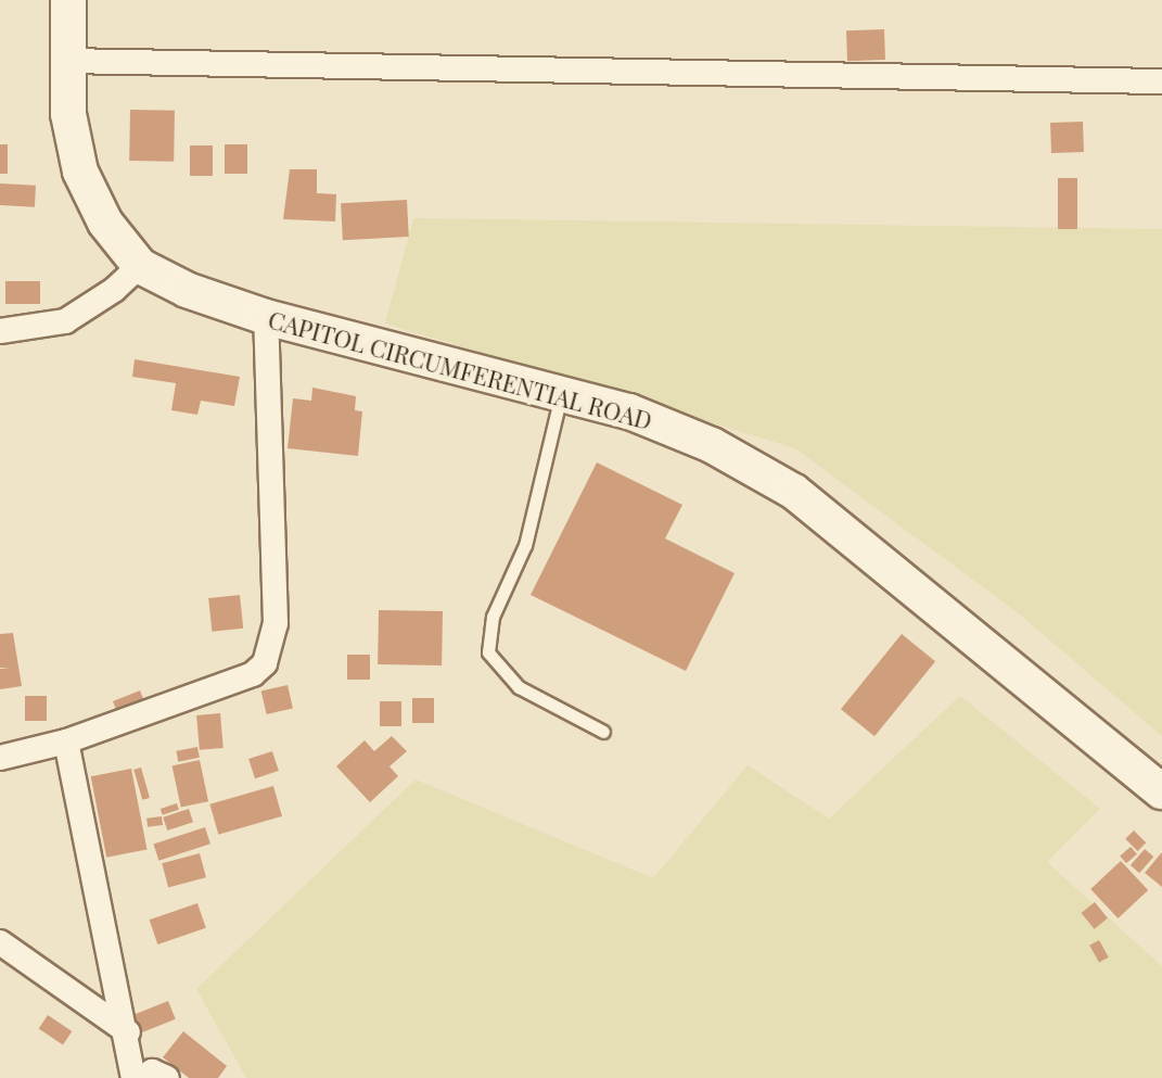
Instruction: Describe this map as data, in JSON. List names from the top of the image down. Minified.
{"streets":{"main road":["CAPITOL CIRCUMFERENTIAL ROAD"]}}
